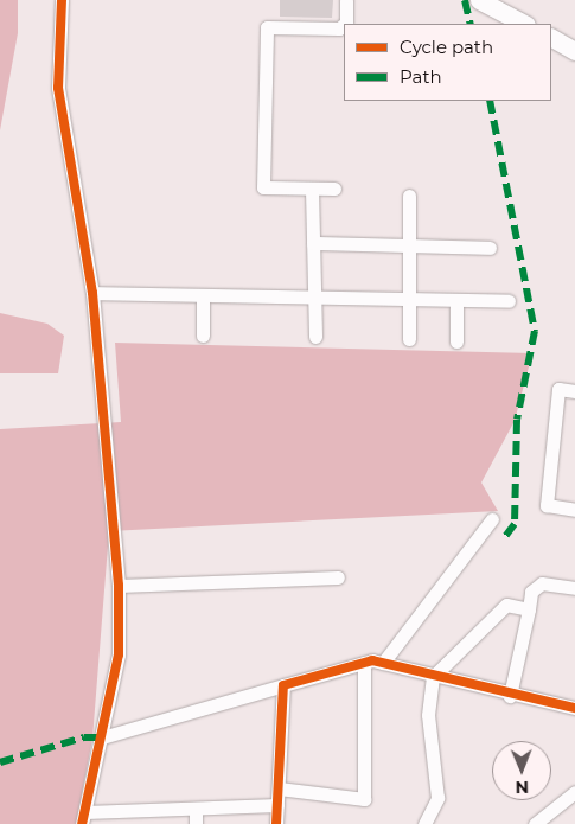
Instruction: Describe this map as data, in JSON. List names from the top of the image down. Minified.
{"legend":["Cycle path","Path"],"north":"bottom"}
